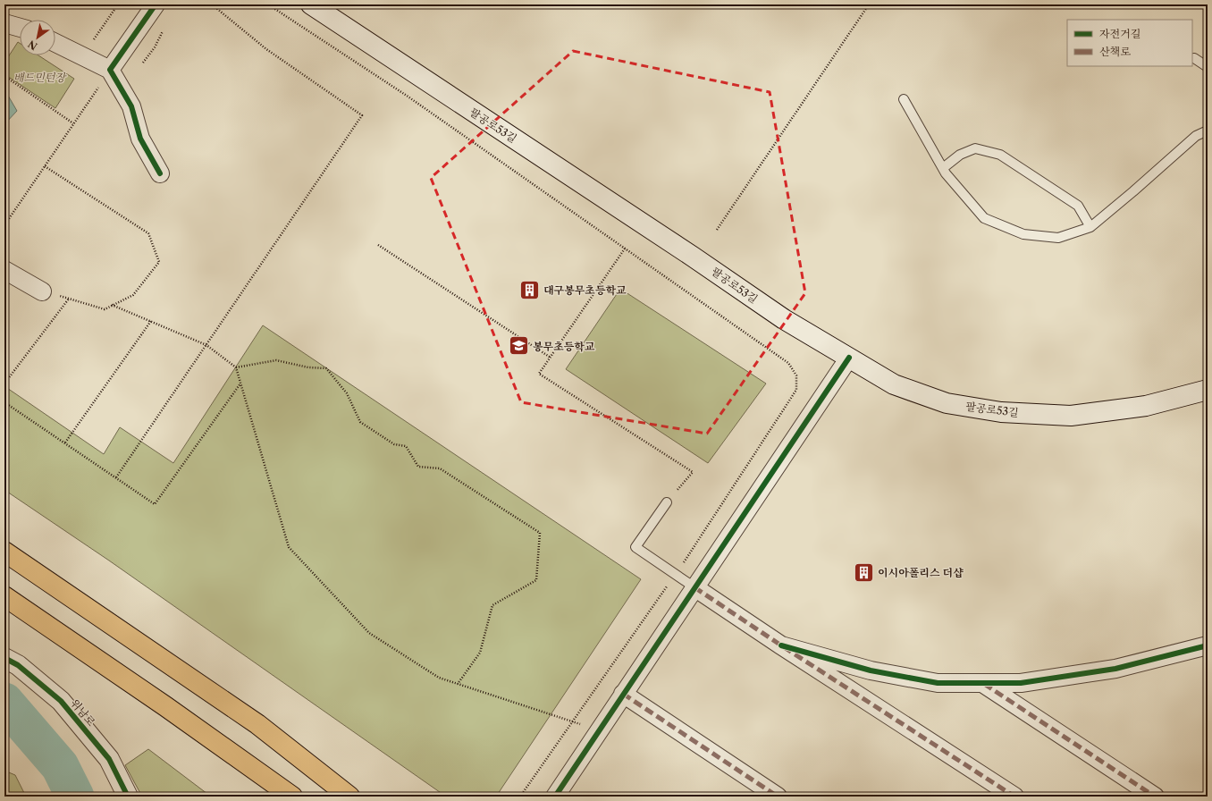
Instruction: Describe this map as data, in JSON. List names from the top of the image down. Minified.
{"streets":{"main road":["팔공로53길","위남로"]},"parks":["배드민턴장"],"places":{"building":["대구봉무초등학교","이시아폴리스 더샵"],"school or university":["봉무초등학교"]},"legend":["자전거길","산책로"],"north":"bottom left"}
